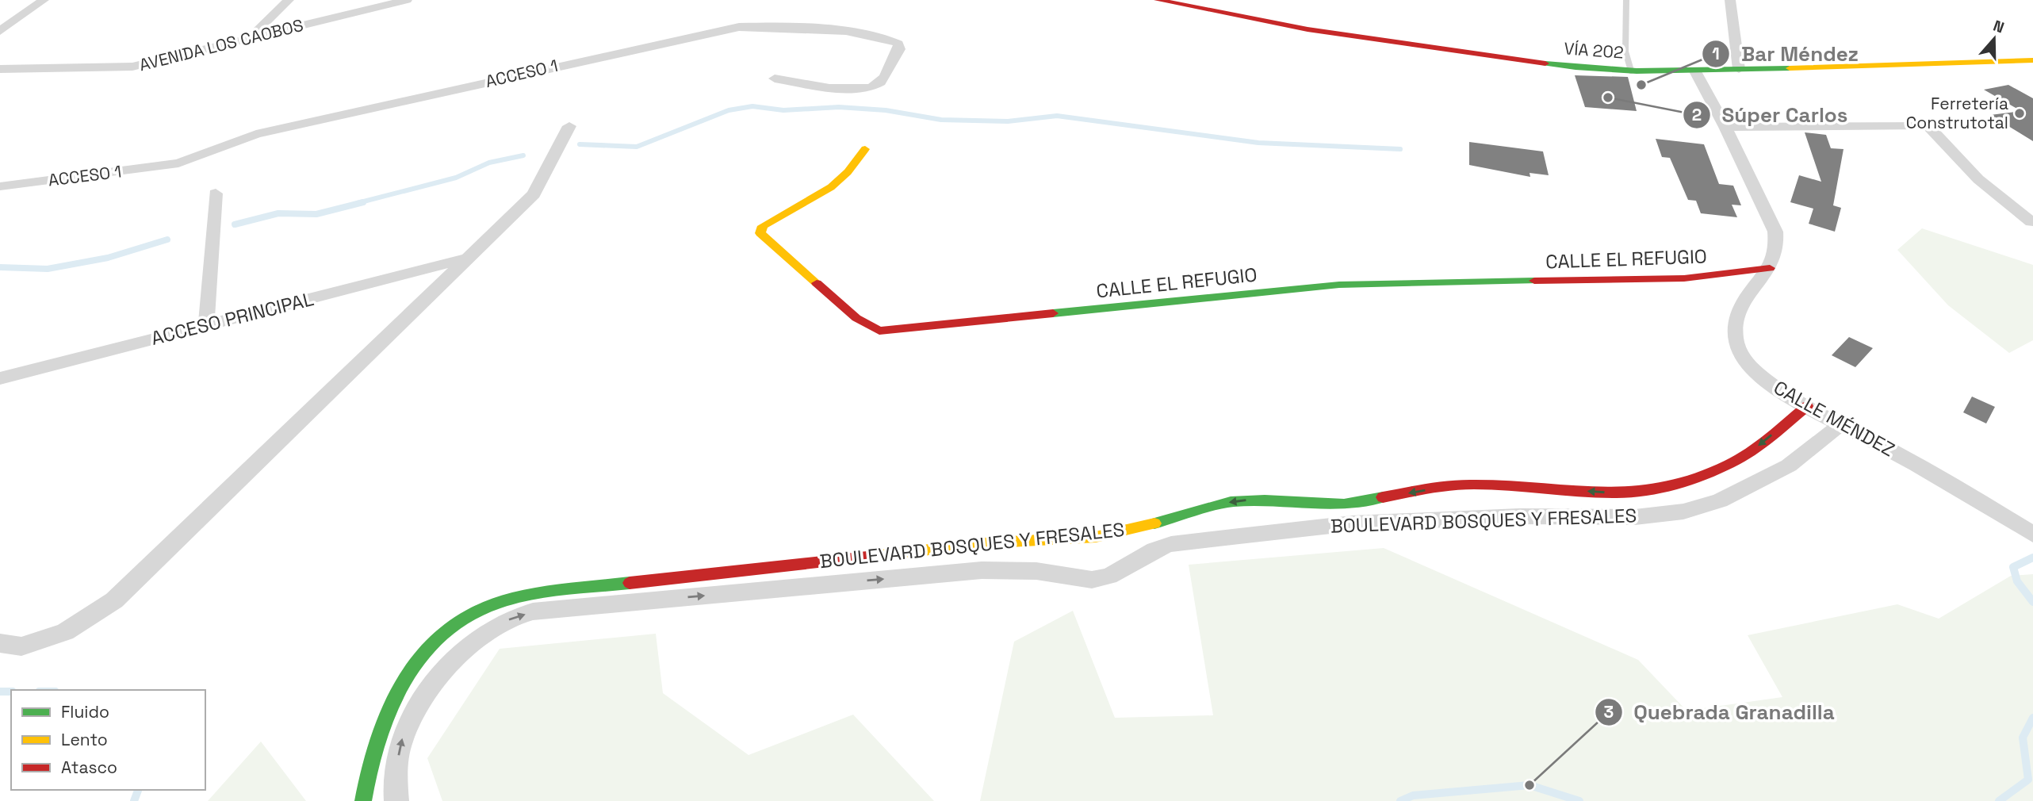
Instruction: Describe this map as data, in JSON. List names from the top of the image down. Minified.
{"streets":{"street":["AVENIDA LOS CAOBOS","VÍA 202","ACCESO 1","CALLE EL REFUGIO","ACCESO PRINCIPAL","CALLE MÉNDEZ","BOULEVARD BOSQUES Y FRESALES"]},"crossings":[["VÍA 202","CALLE MÉNDEZ"],["CALLE EL REFUGIO","CALLE MÉNDEZ"],["CALLE MÉNDEZ","BOULEVARD BOSQUES Y FRESALES"]],"places":["Bar Méndez","Súper Carlos","Ferretería Construtotal","Quebrada Granadilla"],"legend":["Fluido","Lento","Atasco"],"north":"top"}
